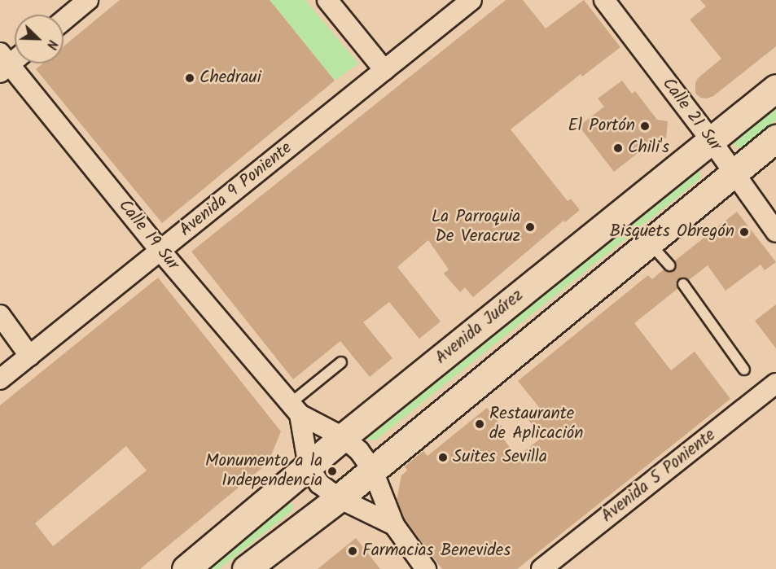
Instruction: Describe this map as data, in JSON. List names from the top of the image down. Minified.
{"streets":{"main road":["Avenida Juárez"],"street":["Calle 21 Sur","Avenida 9 Poniente","Calle 19 Sur","Avenida 5 Poniente"]},"crossings":[["Calle 21 Sur","Avenida Juárez"],["Avenida 9 Poniente","Calle 19 Sur"],["Calle 19 Sur","Avenida Juárez"]],"places":["Chedraui","El Portón","Chili's","La Parroquia De Veracruz","Bisquets Obregón","Restaurante de Aplicación","Suites Sevilla","Monumento a la Independencia","Farmacias Benevides"],"north":"bottom right"}
